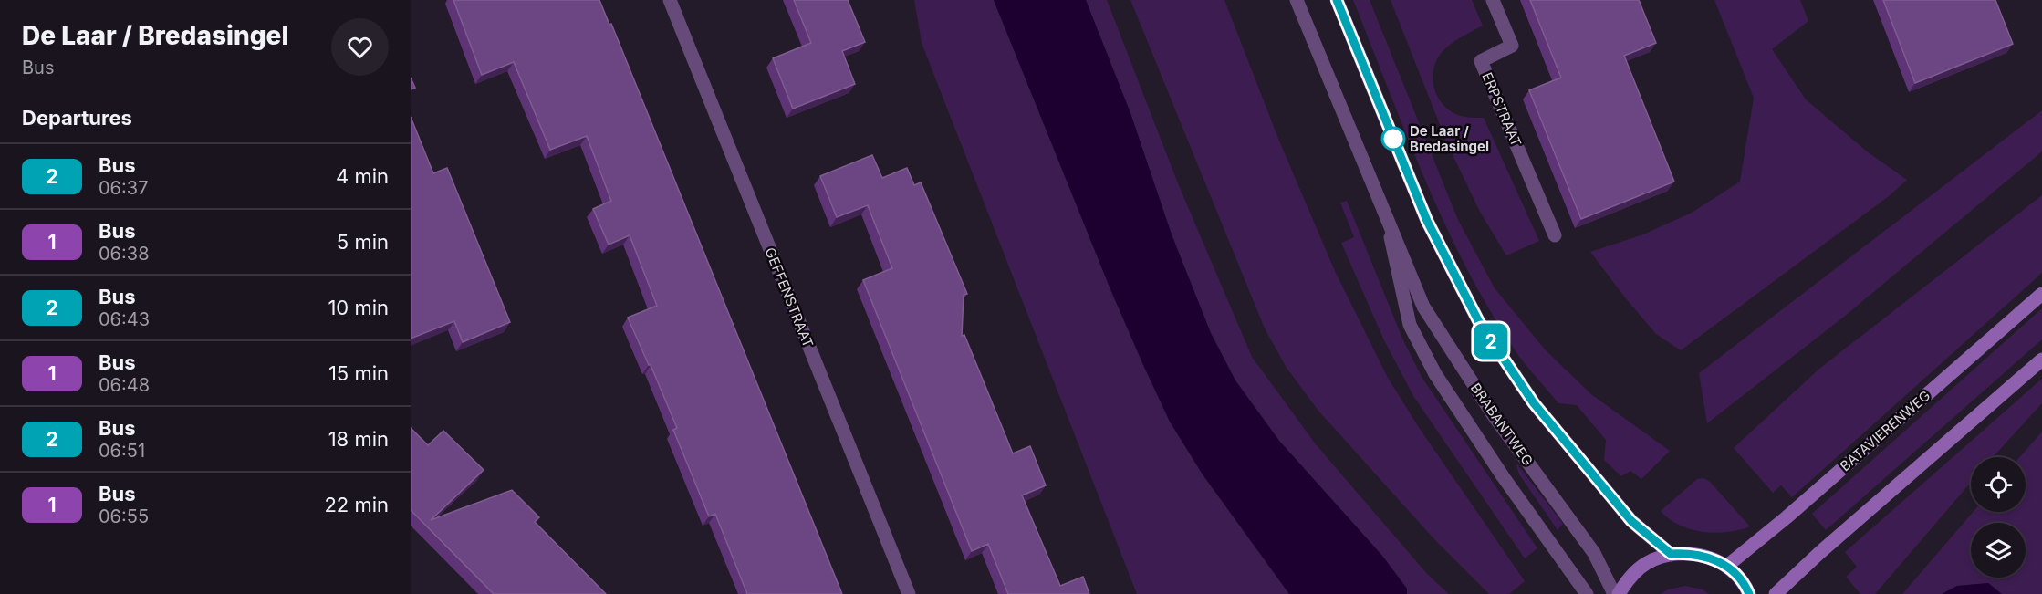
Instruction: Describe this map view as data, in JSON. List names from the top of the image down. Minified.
{"streets":{"main road":["BATAVIERENWEG"],"street":["ERPSTRAAT","GEFFENSTRAAT","BRABANTWEG"]},"places":["De Laar / Bredasingel"],"lines":["bus line 2"],"page":{"heading":[["De Laar / Bredasingel","Bus"],"Departures"],"on_map":"2","list":[{"mark":"2","name":"Bus","note":"06:37","value":"4 min"},{"mark":"1","name":"Bus","note":"06:38","value":"5 min"},{"mark":"2","name":"Bus","note":"06:43","value":"10 min"},{"mark":"1","name":"Bus","note":"06:48","value":"15 min"},{"mark":"2","name":"Bus","note":"06:51","value":"18 min"},{"mark":"1","name":"Bus","note":"06:55","value":"22 min"}]}}
